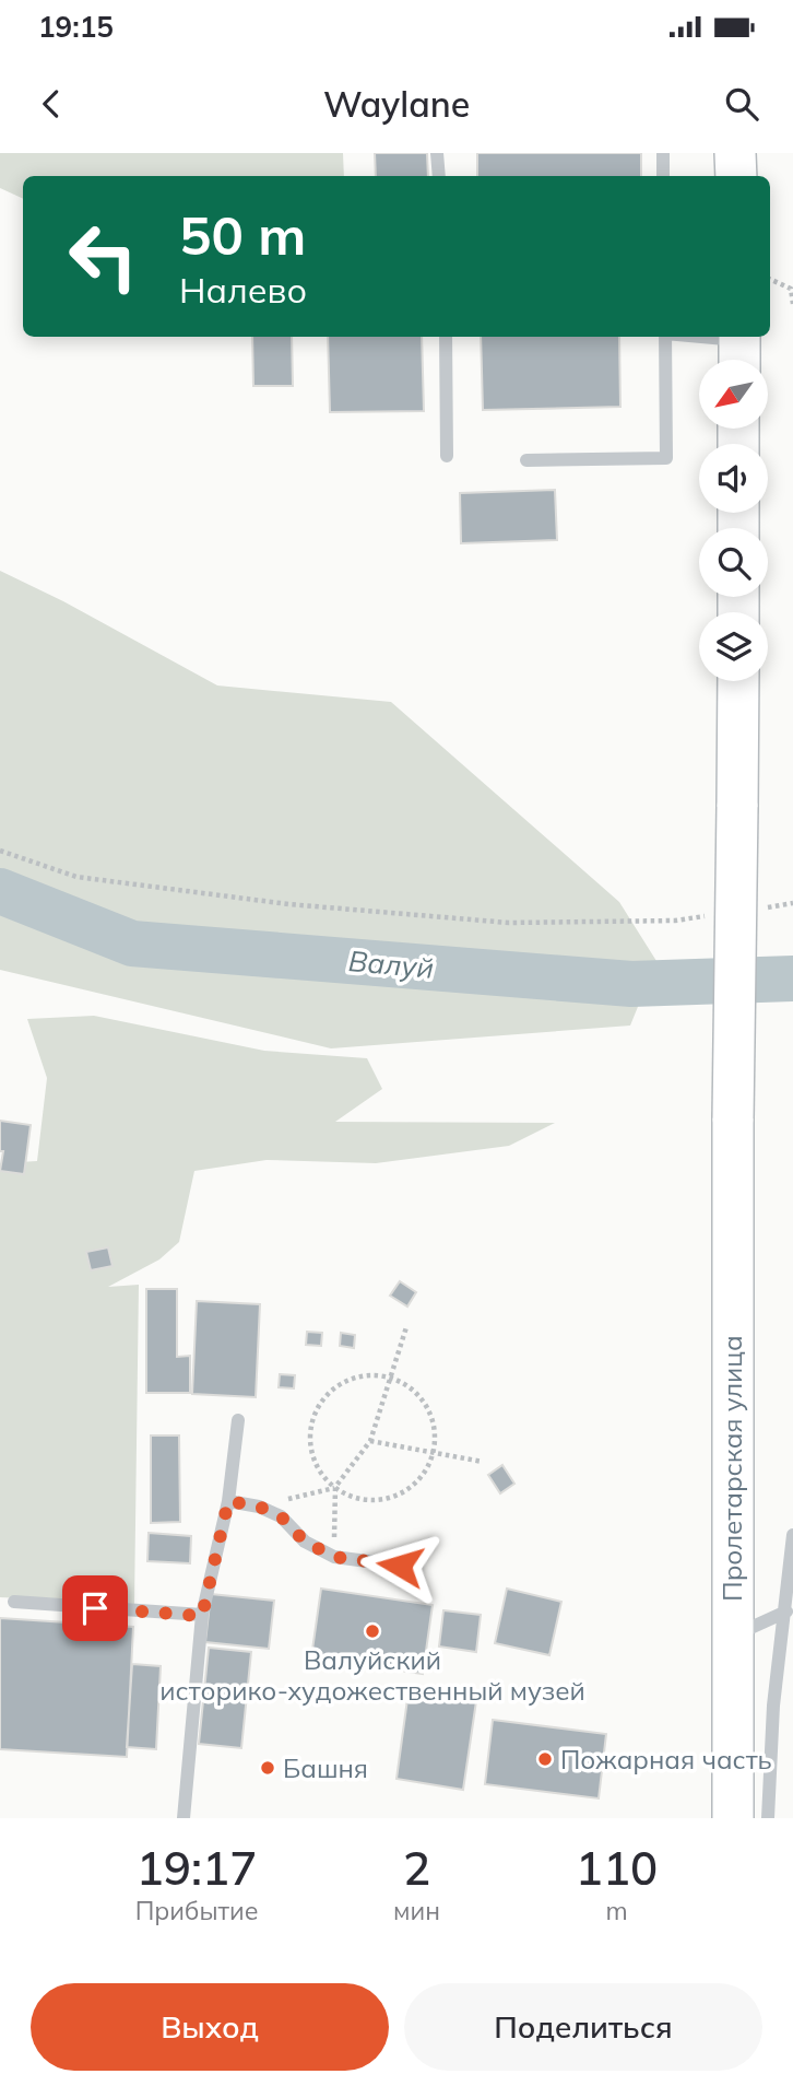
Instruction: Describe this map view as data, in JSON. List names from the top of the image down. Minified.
{"streets":{"main road":["Пролетарская улица"]},"water":["Валуй"],"places":["Валуйский историко-художественный музей","Пожарная часть","Башня"],"north":"bottom left","page":{"status":"19:15","header":"Waylane","turn":["50 m","Налево"],"eta":["19:17","Прибытие","2","мин","110","m"],"buttons":["Выход","Поделиться"]}}
